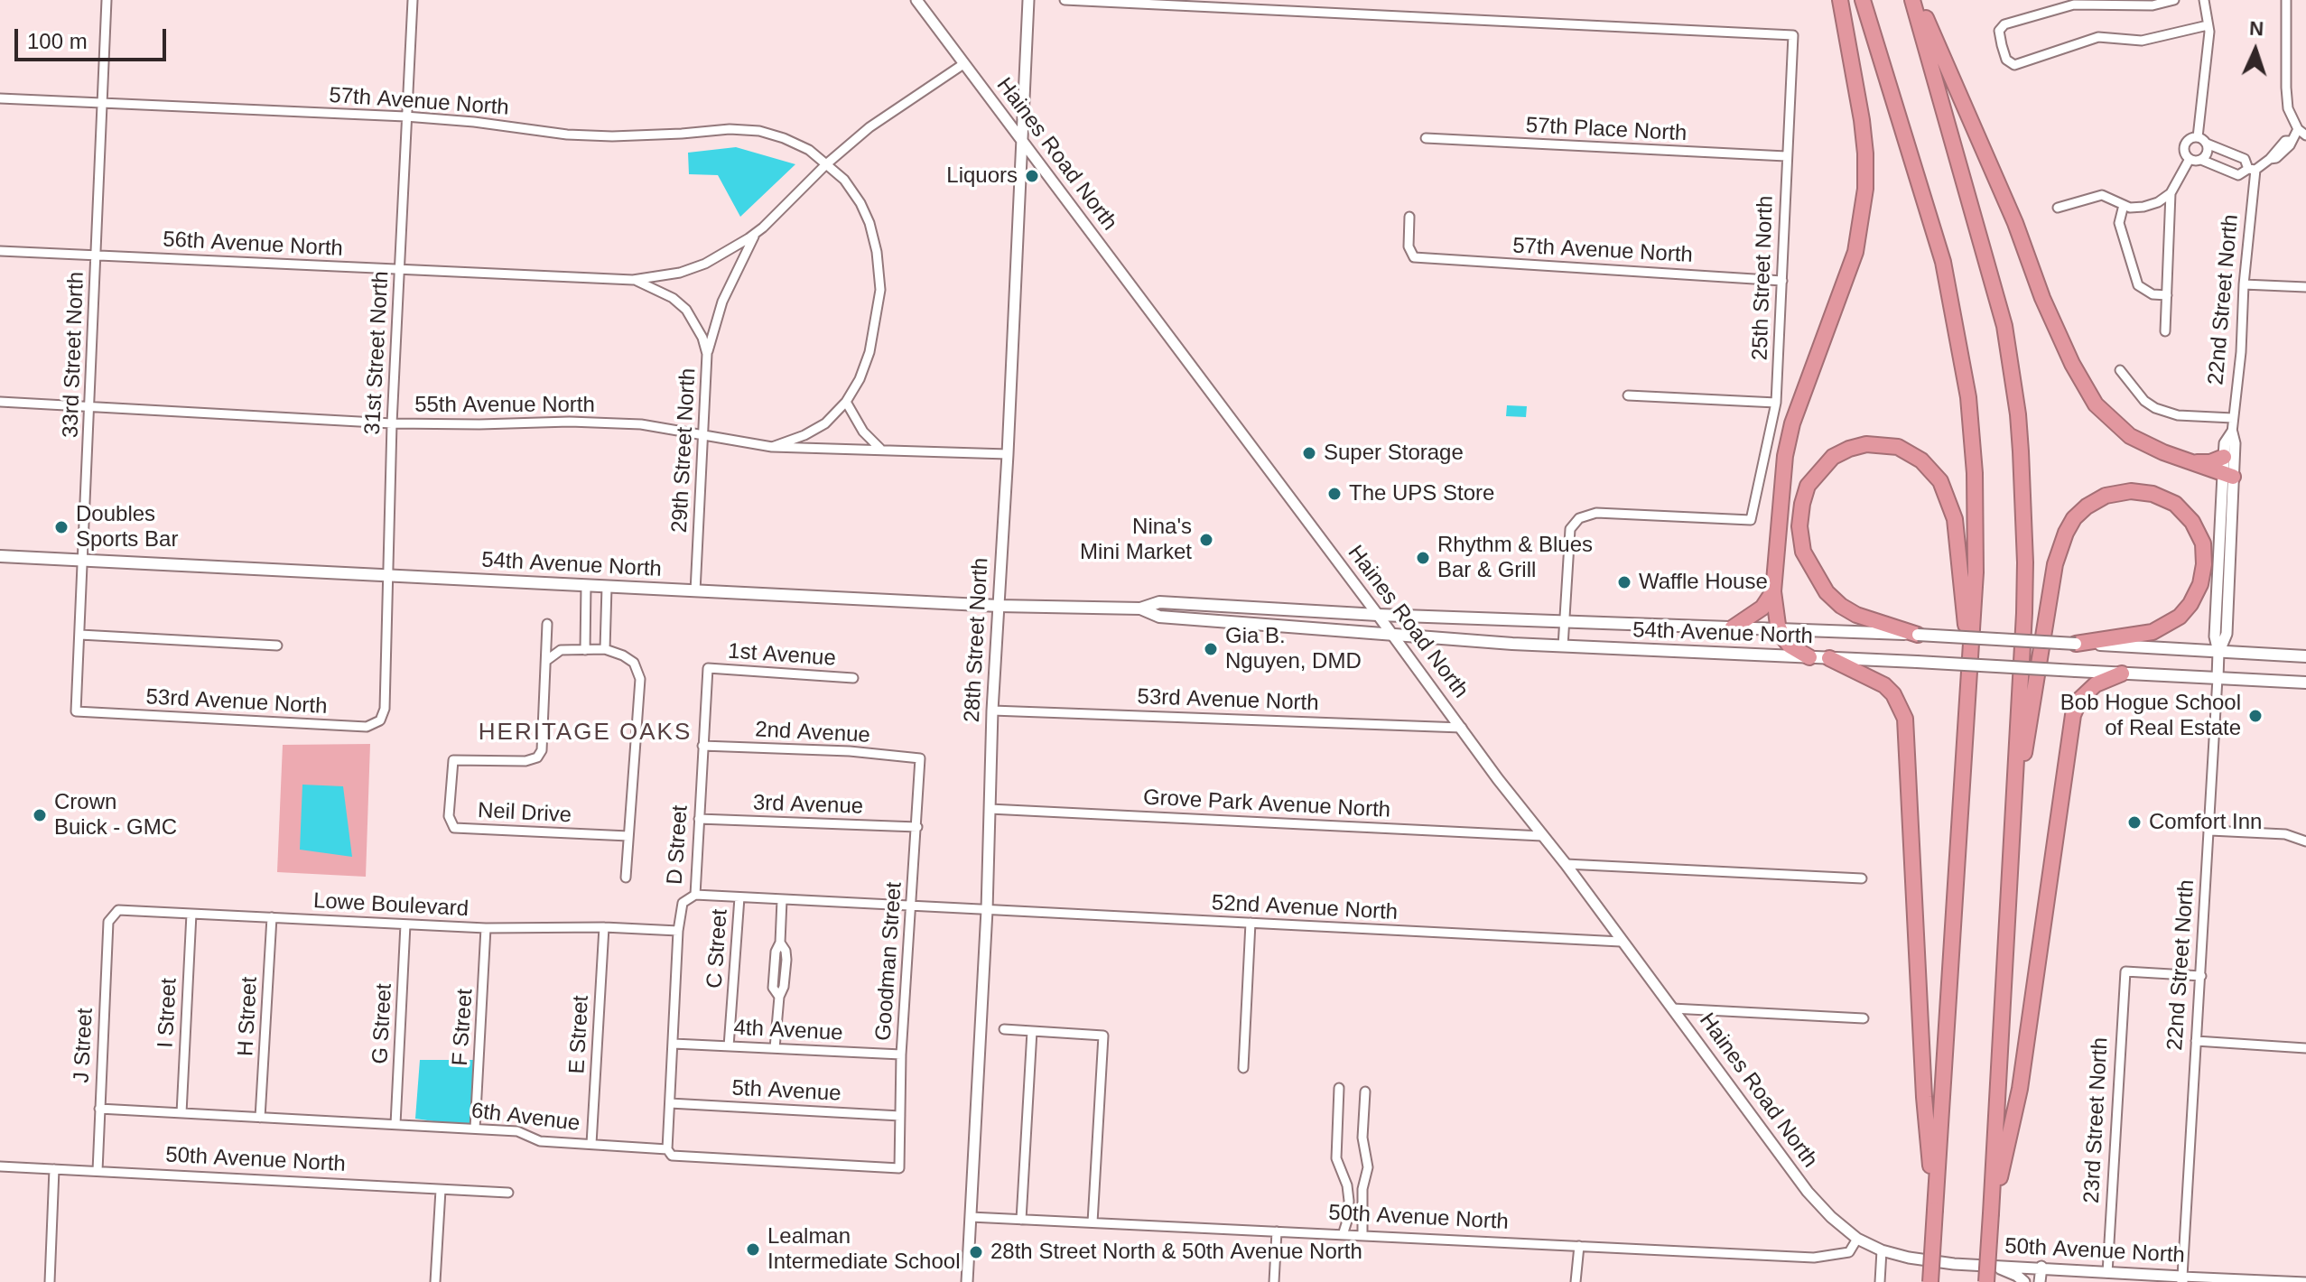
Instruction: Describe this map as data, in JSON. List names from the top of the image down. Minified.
{"streets":{"main road":["54th Avenue North"],"street":["57th Avenue North","57th Place North","Haines Road North","56th Avenue North","25th Street North","22nd Street North","31st Street North","33rd Street North","55th Avenue North","29th Street North","28th Street North","1st Avenue","53rd Avenue North","2nd Avenue","Grove Park Avenue North","3rd Avenue","Neil Drive","D Street","Lowe Boulevard","52nd Avenue North","C Street","Goodman Street","I Street","H Street","G Street","F Street","4th Avenue","E Street","J Street","5th Avenue","6th Avenue","23rd Street North","50th Avenue North"]},"crossings":[["57th Avenue North","25th Street North"],["57th Avenue North","31st Street North"],["57th Avenue North","33rd Street North"],["57th Avenue North","55th Avenue North"],["57th Place North","25th Street North"],["Haines Road North","54th Avenue North"],["Haines Road North","28th Street North"],["Haines Road North","53rd Avenue North"],["Haines Road North","Grove Park Avenue North"],["Haines Road North","52nd Avenue North"],["Haines Road North","50th Avenue North"],["56th Avenue North","31st Street North"],["56th Avenue North","33rd Street North"],["56th Avenue North","29th Street North"],["25th Street North","54th Avenue North"],["22nd Street North","54th Avenue North"],["22nd Street North","23rd Street North"],["22nd Street North","50th Avenue North"],["31st Street North","55th Avenue North"],["31st Street North","54th Avenue North"],["31st Street North","53rd Avenue North"],["33rd Street North","55th Avenue North"],["33rd Street North","54th Avenue North"],["33rd Street North","53rd Avenue North"],["55th Avenue North","29th Street North"],["55th Avenue North","28th Street North"],["29th Street North","54th Avenue North"],["54th Avenue North","28th Street North"],["28th Street North","53rd Avenue North"],["28th Street North","Grove Park Avenue North"],["28th Street North","52nd Avenue North"],["28th Street North","50th Avenue North"],["1st Avenue","D Street"],["2nd Avenue","D Street"],["2nd Avenue","Goodman Street"],["3rd Avenue","D Street"],["3rd Avenue","Goodman Street"],["D Street","Lowe Boulevard"],["D Street","4th Avenue"],["D Street","5th Avenue"],["D Street","6th Avenue"],["Lowe Boulevard","I Street"],["Lowe Boulevard","H Street"],["Lowe Boulevard","G Street"],["Lowe Boulevard","F Street"],["Lowe Boulevard","E Street"],["Lowe Boulevard","J Street"],["C Street","4th Avenue"],["Goodman Street","4th Avenue"],["Goodman Street","5th Avenue"],["Goodman Street","6th Avenue"],["I Street","6th Avenue"],["H Street","6th Avenue"],["G Street","6th Avenue"],["F Street","6th Avenue"],["E Street","6th Avenue"],["J Street","6th Avenue"],["J Street","50th Avenue North"],["23rd Street North","50th Avenue North"]],"districts":["HERITAGE OAKS"],"places":["Liquors","Super Storage","The UPS Store","Doubles Sports Bar","Nina's Mini Market","Rhythm & Blues Bar & Grill","Waffle House","Gia B. Nguyen, DMD","Bob Hogue School of Real Estate","Crown Buick - GMC","Comfort Inn","Lealman Intermediate School","28th Street North & 50th Avenue North"],"scale_bar":"100 m","north":"top"}
